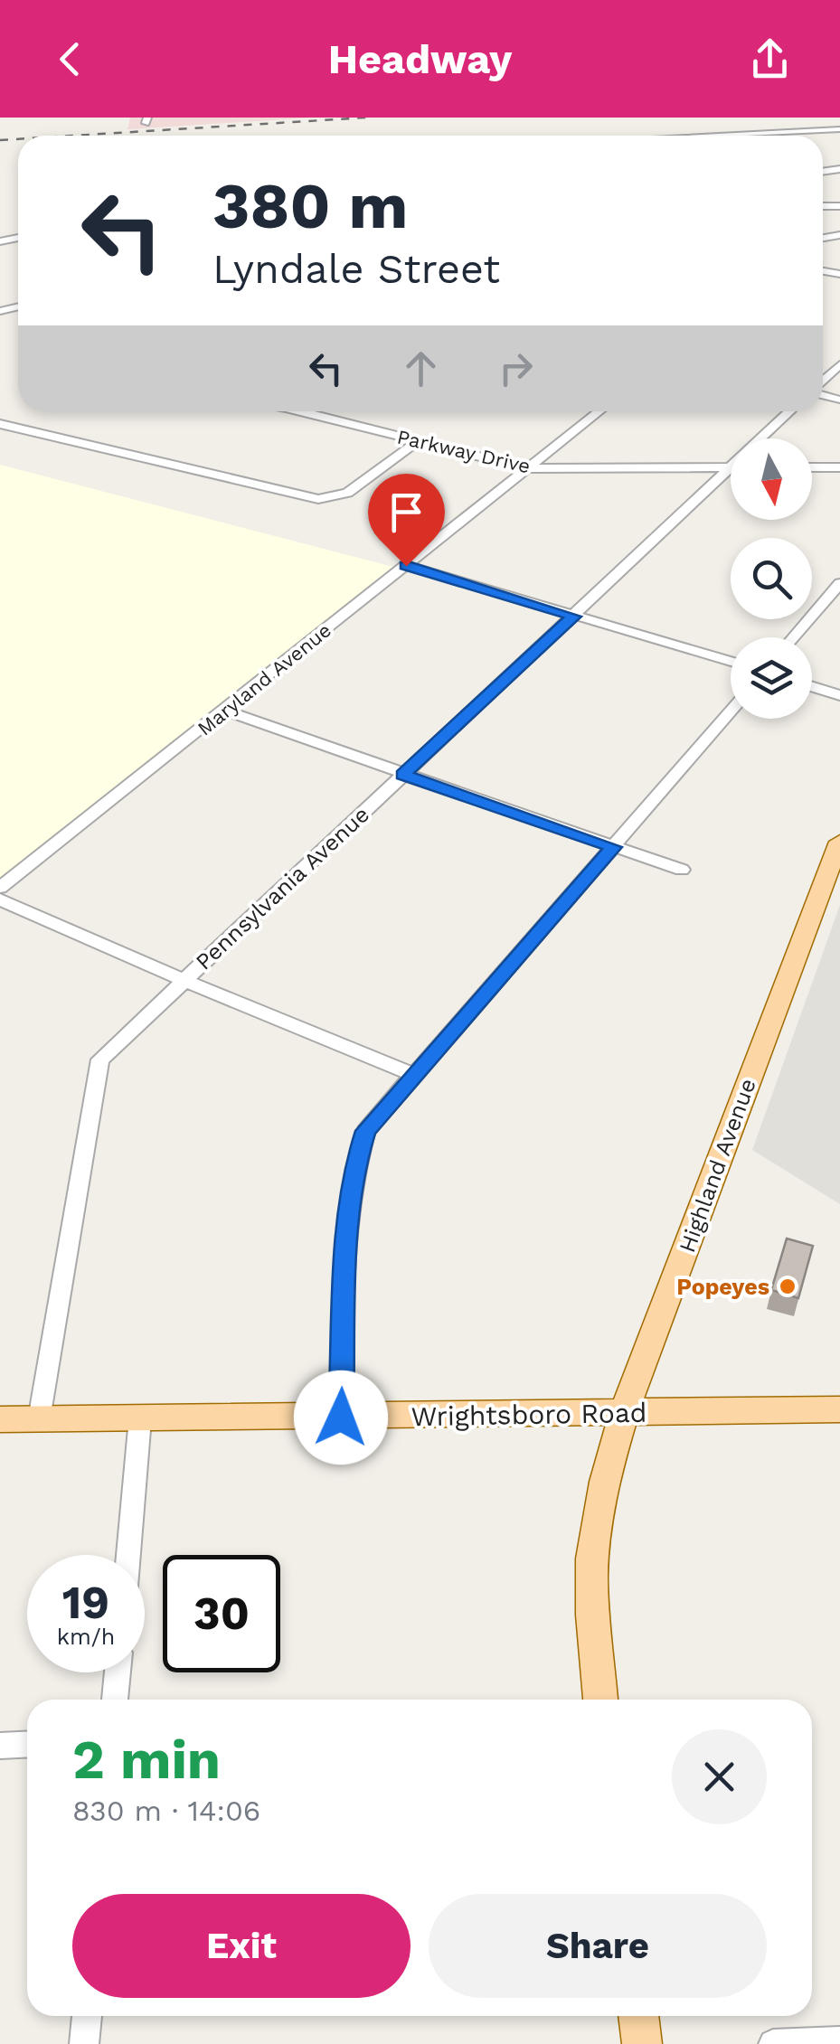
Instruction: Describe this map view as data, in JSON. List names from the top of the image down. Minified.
{"streets":{"main road":["Highland Avenue","Wrightsboro Road"],"street":["Parkway Drive","Maryland Avenue","Pennsylvania Avenue"]},"crossings":[["Parkway Drive","Maryland Avenue"],["Pennsylvania Avenue","Wrightsboro Road"],["Highland Avenue","Wrightsboro Road"]],"places":["Popeyes"],"north":"bottom","page":{"header":"Headway","turn":["380 m","Lyndale Street"],"speed":"19 km/h","limit":"30","heading":["2 min","830 m · 14:06"],"buttons":["Exit","Share"]}}
